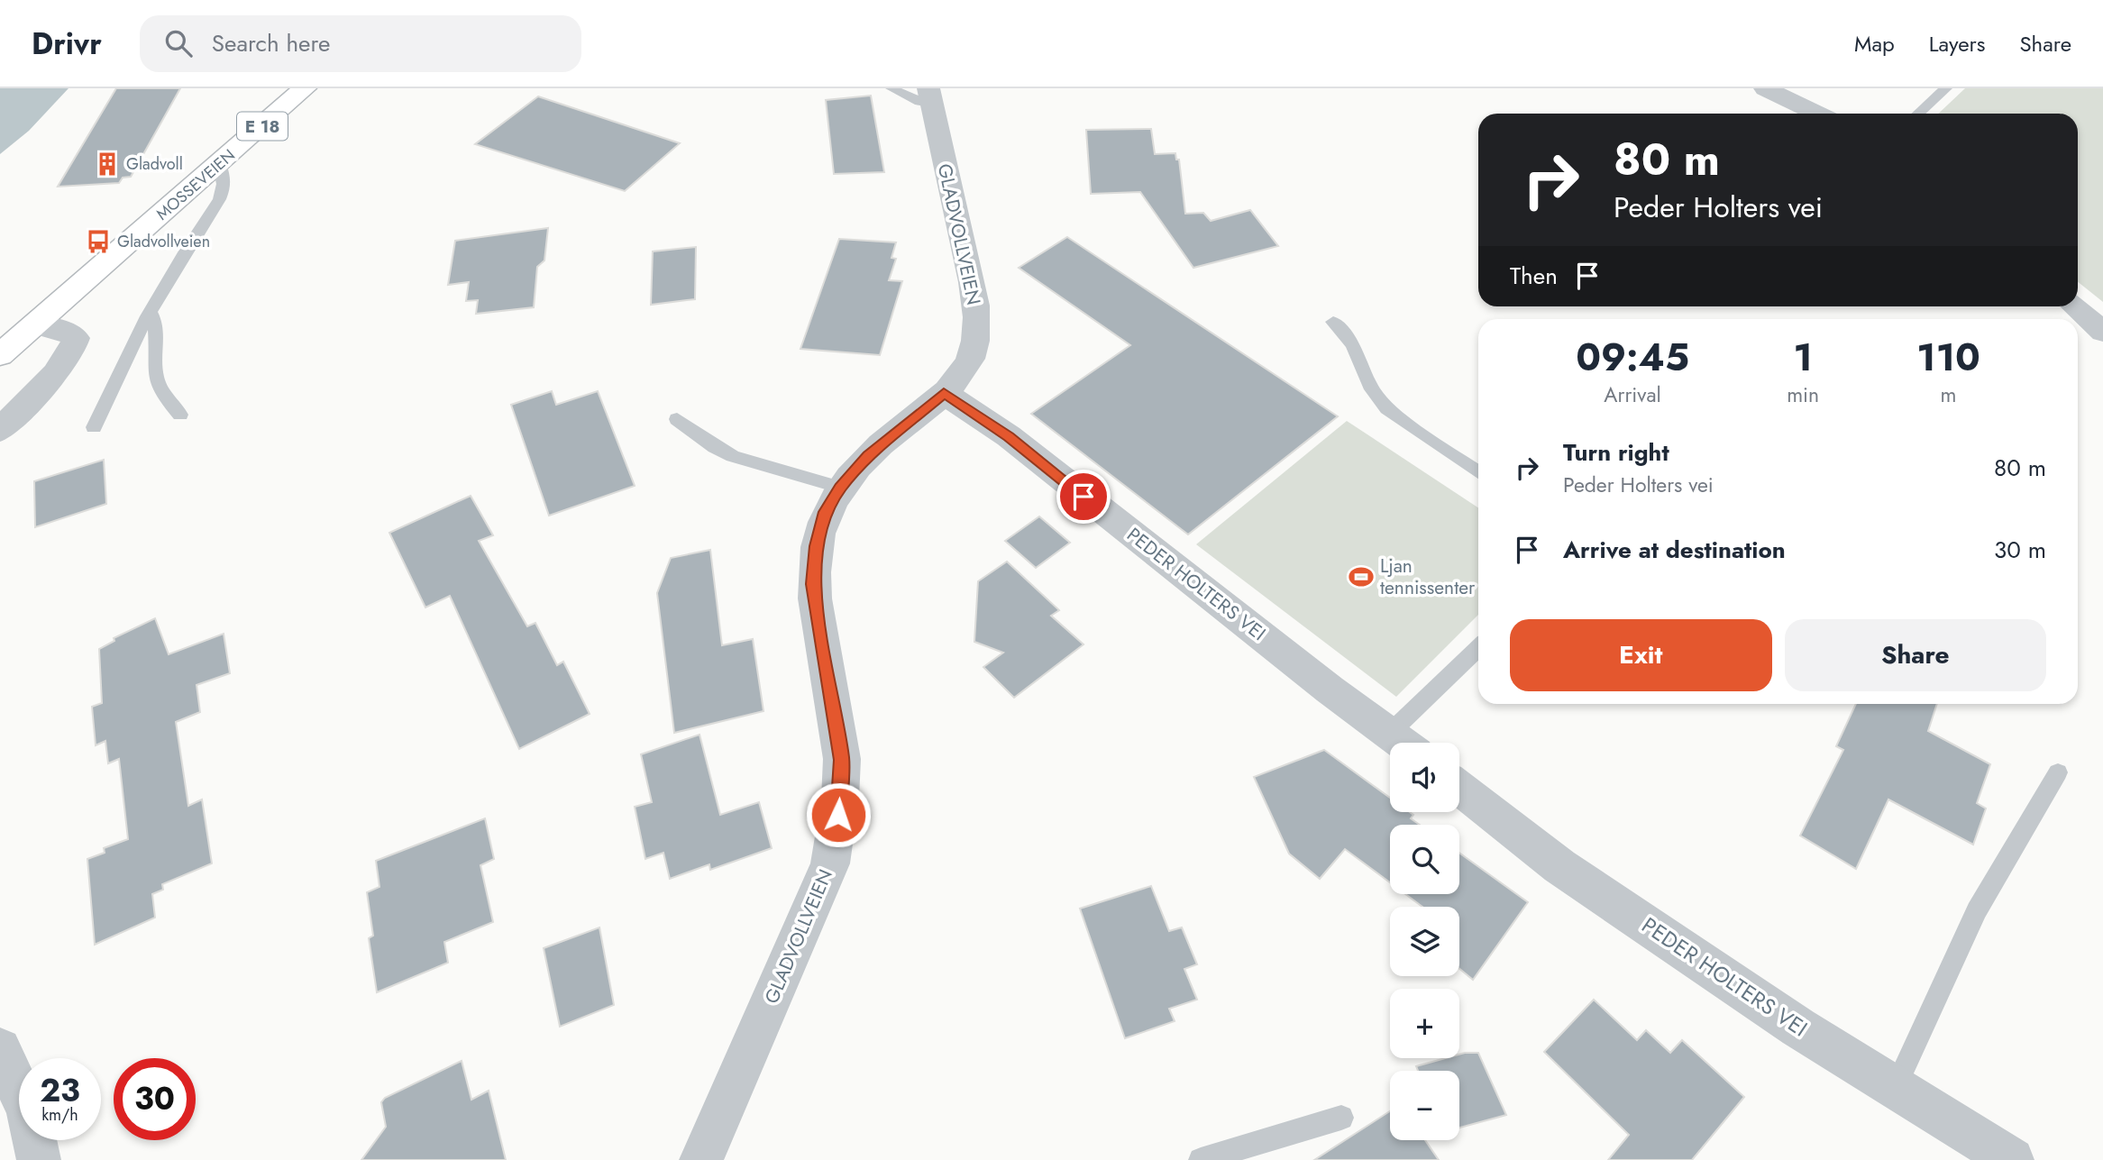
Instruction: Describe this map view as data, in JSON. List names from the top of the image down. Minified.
{"streets":{"highway":["E 18","MOSSEVEIEN"],"street":["GLADVOLLVEIEN","PEDER HOLTERS VEI"]},"crossings":[["GLADVOLLVEIEN","PEDER HOLTERS VEI"]],"places":{"building":["Gladvoll"],"bus stop":["Gladvollveien"],"sports":["Ljan tennissenter"]},"page":{"header":"Drivr","search":"Search here","nav":["Map","Layers","Share"],"turn":["80 m","Peder Holters vei"],"then":"Then","eta":["09:45","Arrival","1","min","110","m"],"list":[{"name":"Turn right","note":"Peder Holters vei","value":"80 m"},{"name":"Arrive at destination","value":"30 m"}],"buttons":["Exit","Share"],"map_buttons":["+","−"],"speed":"23 km/h","limit":"30"}}
